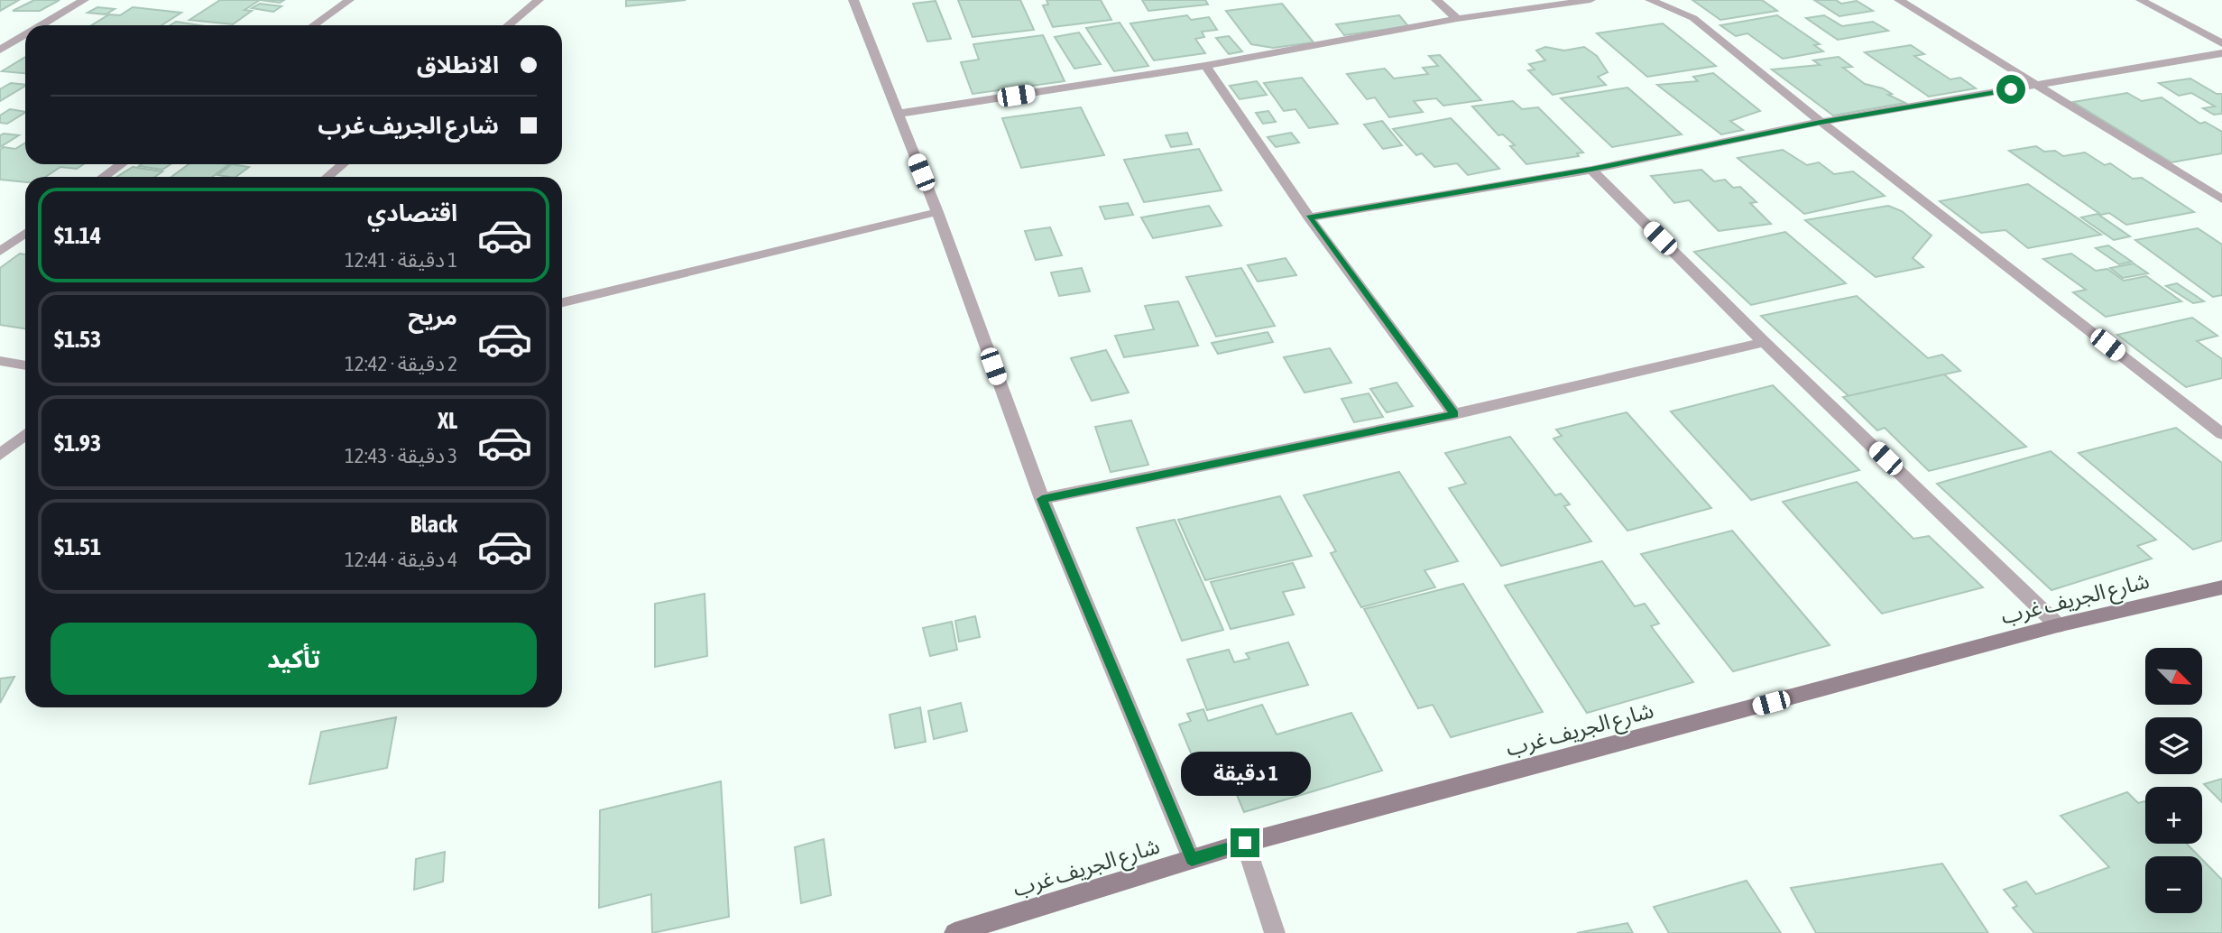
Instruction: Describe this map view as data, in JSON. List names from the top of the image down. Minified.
{"streets":{"street":["شارع الجريف غرب"]},"north":"bottom right","page":{"banner":["الانطلاق","شارع الجريف غرب"],"list":[{"name":"اقتصادي","note":"1 دقيقة · 12:41","value":"$1.14"},{"name":"مريح","note":"2 دقيقة · 12:42","value":"$1.53"},{"name":"XL","note":"3 دقيقة · 12:43","value":"$1.93"},{"name":"Black","note":"4 دقيقة · 12:44","value":"$1.51"}],"buttons":"تأكيد","map_buttons":["+","−"],"bubble":"1 دقيقة"}}
